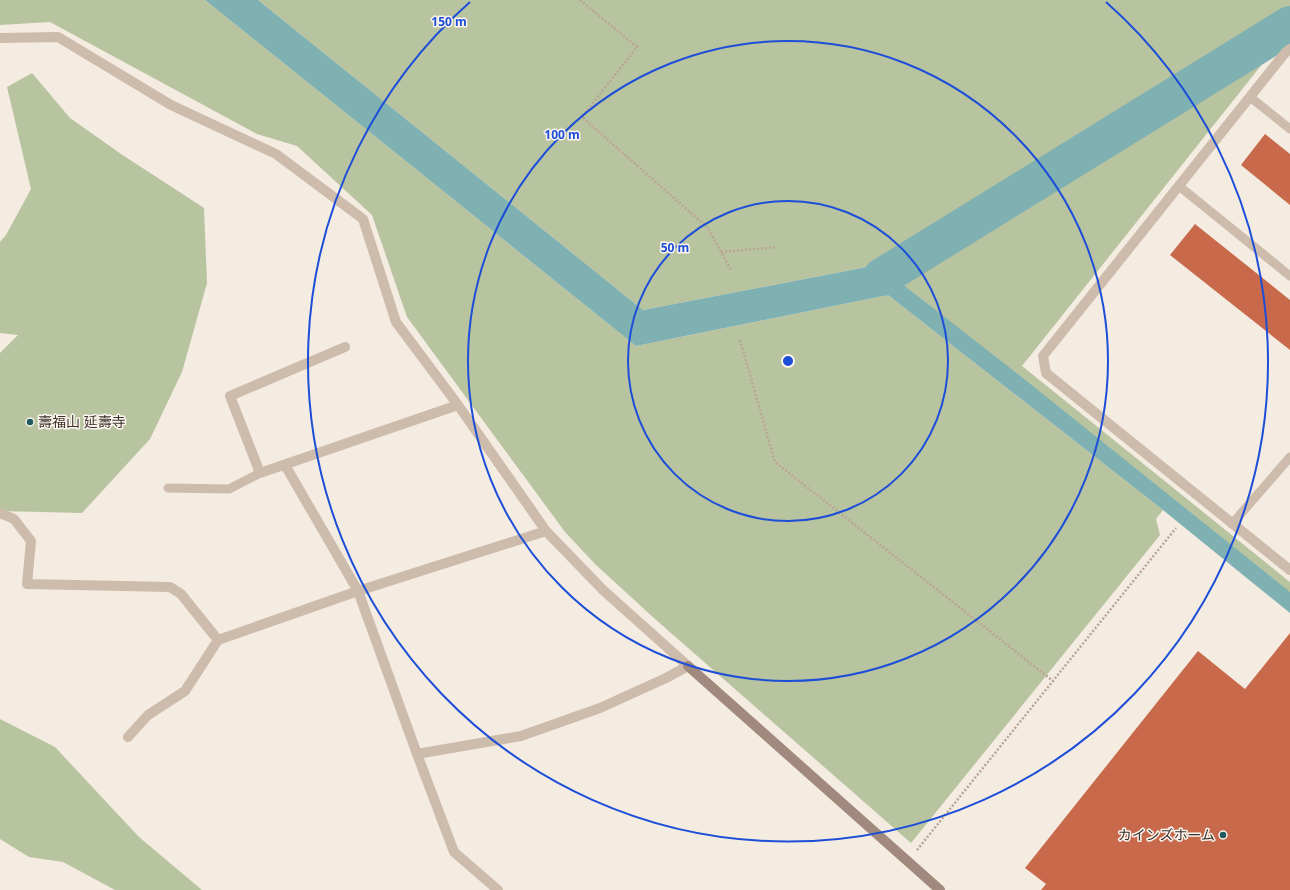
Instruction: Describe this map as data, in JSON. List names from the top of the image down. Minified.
{"places":["壽福山 延壽寺","カインズホーム"],"rings":["150 m","100 m","50 m"]}
